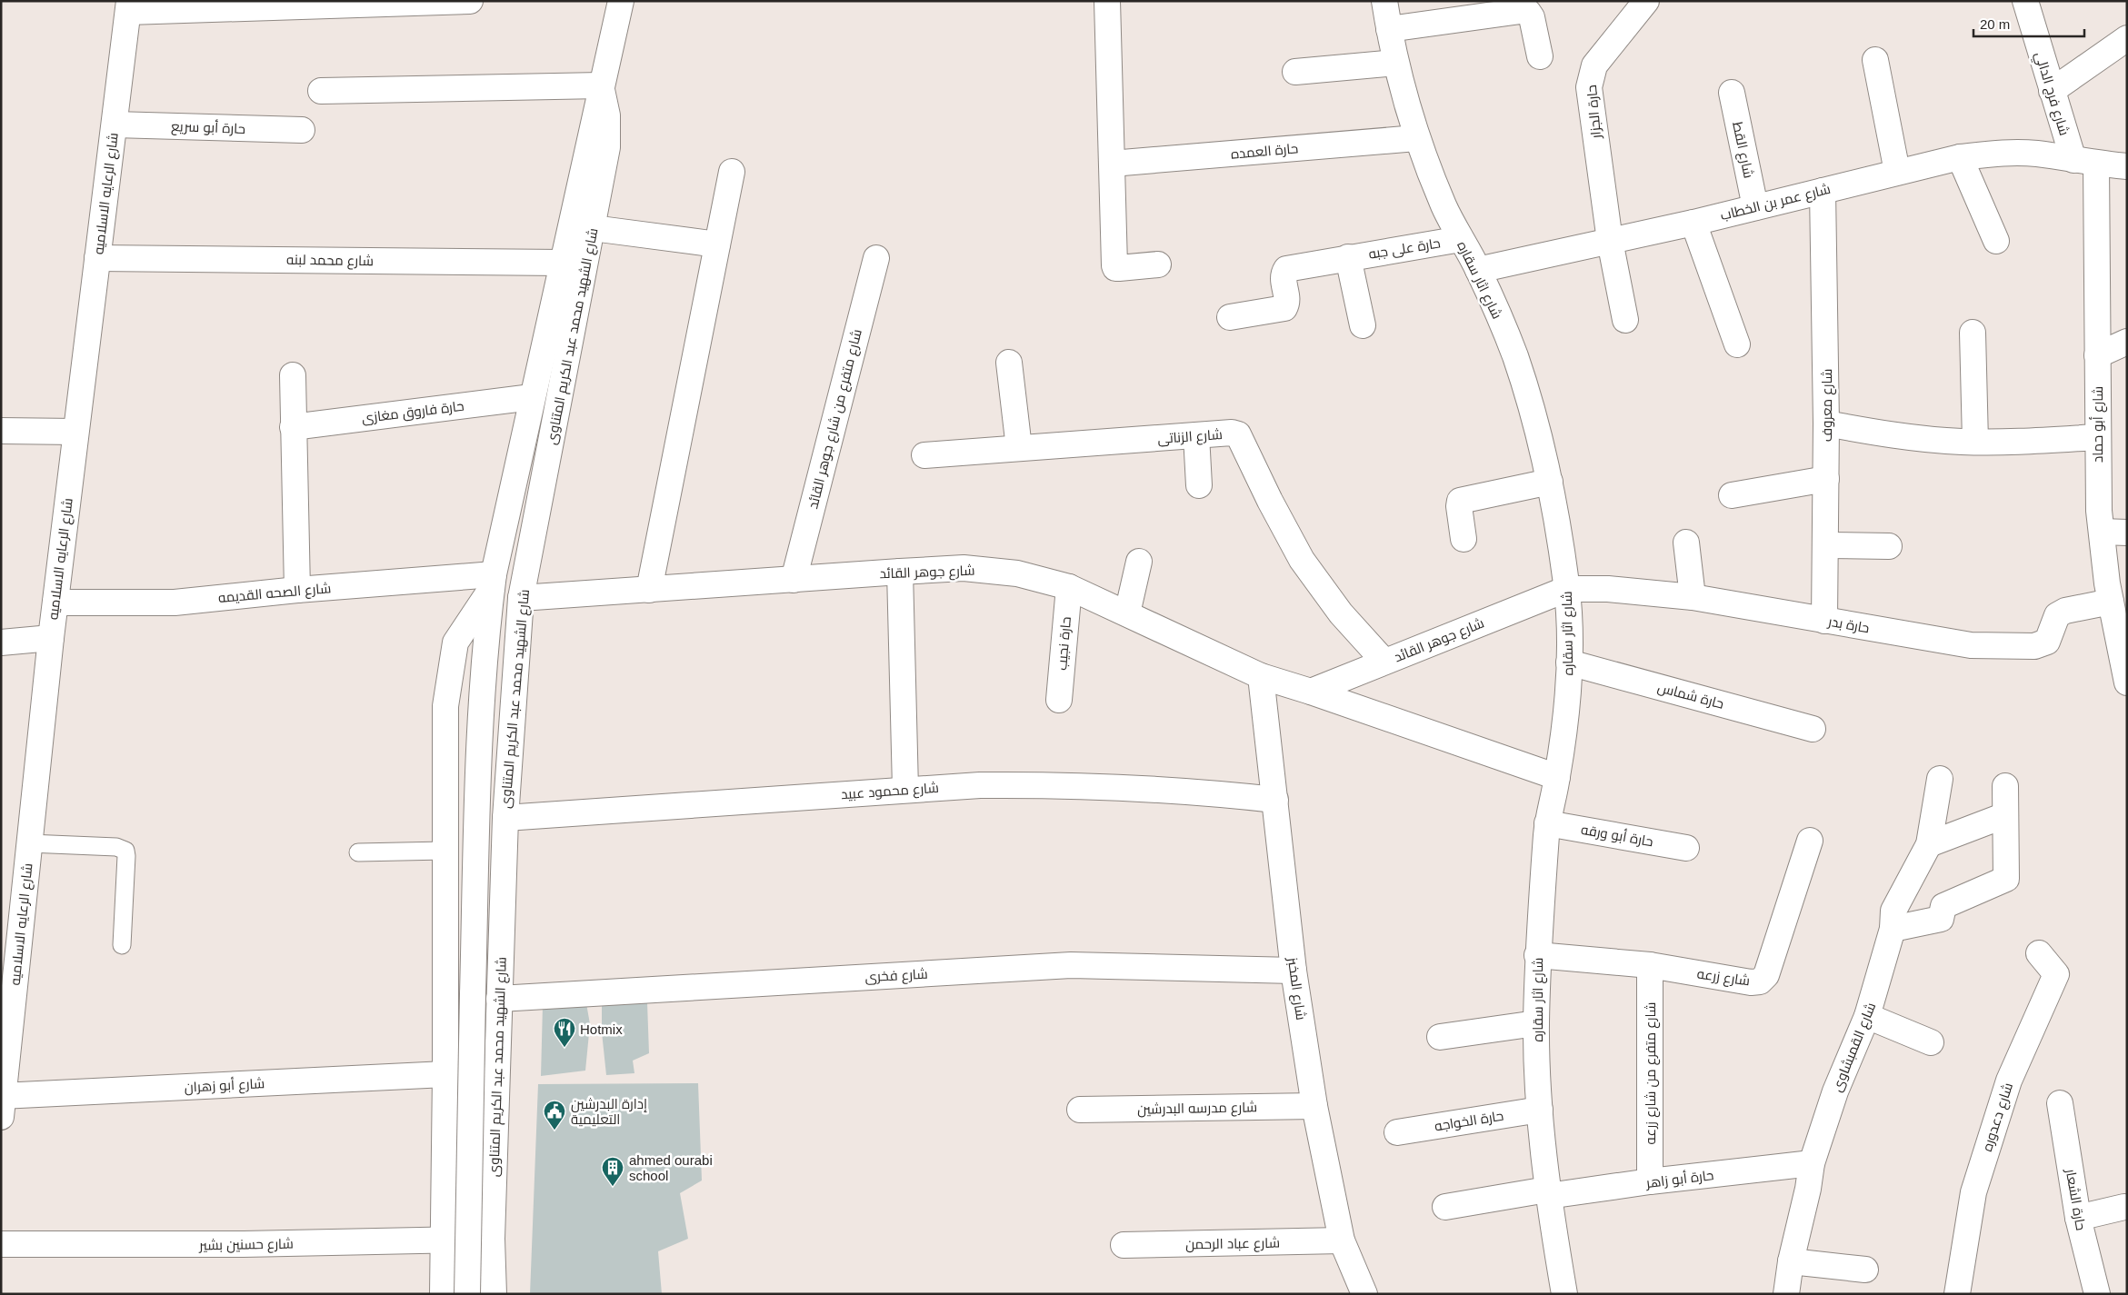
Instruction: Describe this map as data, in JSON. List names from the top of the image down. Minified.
{"streets":{"street":["شارع فرج الدالي","حارة الجزار","حارة أبو سريع","شارع القط","حارة العمده","شارع الرعايه الاسلاميه","شارع عمر بن الخطاب","حارة على جبه","شارع محمد لبنه","شارع اثار سقاره","شارع الشهيد محمد عبد الكريم المتناوى","شارع معروف","حارة فاروق مغازى","شارع متفرع من شارع جوهر القائد","شارع أبو حماد","شارع الزناتى","شارع جوهر القائد","شارع الصحه القديمه","حارة بدر","حارة نجيب","حارة شماس","شارع محمود عبيد","حارة أبو ورقه","شارع فخرى","شارع زرعه","شارع المخبز","شارع القمبشاوى","شارع متفرع من شارع زرعه","شارع أبو زهران","شارع مدرسه البدرشين","شارع دعدوره","حارة الخواجه","حارة أبو زاهر","حارة الشعار","شارع عباد الرحمن","شارع حسنين بشير"]},"crossings":[["شارع فرج الدالي","شارع عمر بن الخطاب"],["شارع فرج الدالي","شارع أبو حماد"],["حارة الجزار","شارع عمر بن الخطاب"],["حارة أبو سريع","شارع الرعايه الاسلاميه"],["شارع القط","شارع عمر بن الخطاب"],["حارة العمده","شارع اثار سقاره"],["شارع الرعايه الاسلاميه","شارع محمد لبنه"],["شارع الرعايه الاسلاميه","شارع الصحه القديمه"],["شارع الرعايه الاسلاميه","شارع أبو زهران"],["شارع عمر بن الخطاب","شارع اثار سقاره"],["شارع عمر بن الخطاب","شارع معروف"],["شارع عمر بن الخطاب","شارع أبو حماد"],["حارة على جبه","شارع اثار سقاره"],["شارع اثار سقاره","شارع جوهر القائد"],["شارع اثار سقاره","حارة بدر"],["شارع اثار سقاره","حارة شماس"],["شارع اثار سقاره","حارة أبو ورقه"],["شارع اثار سقاره","شارع زرعه"],["شارع اثار سقاره","حارة الخواجه"],["شارع اثار سقاره","حارة أبو زاهر"],["شارع الشهيد محمد عبد الكريم المتناوى","شارع جوهر القائد"],["شارع الشهيد محمد عبد الكريم المتناوى","شارع محمود عبيد"],["شارع الشهيد محمد عبد الكريم المتناوى","شارع فخرى"],["شارع الشهيد محمد عبد الكريم المتناوى","شارع حسنين بشير"],["شارع معروف","حارة بدر"],["شارع متفرع من شارع جوهر القائد","شارع جوهر القائد"],["شارع أبو حماد","حارة بدر"],["شارع الزناتى","شارع جوهر القائد"],["شارع جوهر القائد","حارة بدر"],["شارع جوهر القائد","حارة نجيب"],["شارع جوهر القائد","شارع المخبز"],["شارع محمود عبيد","شارع المخبز"],["شارع فخرى","شارع المخبز"],["شارع زرعه","شارع متفرع من شارع زرعه"],["شارع المخبز","شارع مدرسه البدرشين"],["شارع المخبز","شارع عباد الرحمن"],["شارع القمبشاوى","حارة أبو زاهر"],["شارع متفرع من شارع زرعه","حارة أبو زاهر"]],"places":{"restaurant":["Hotmix"],"public building":["إدارة البدرشين التعليمية"],"building":["ahmed ourabi school"]},"scale_bar":"20 m"}
